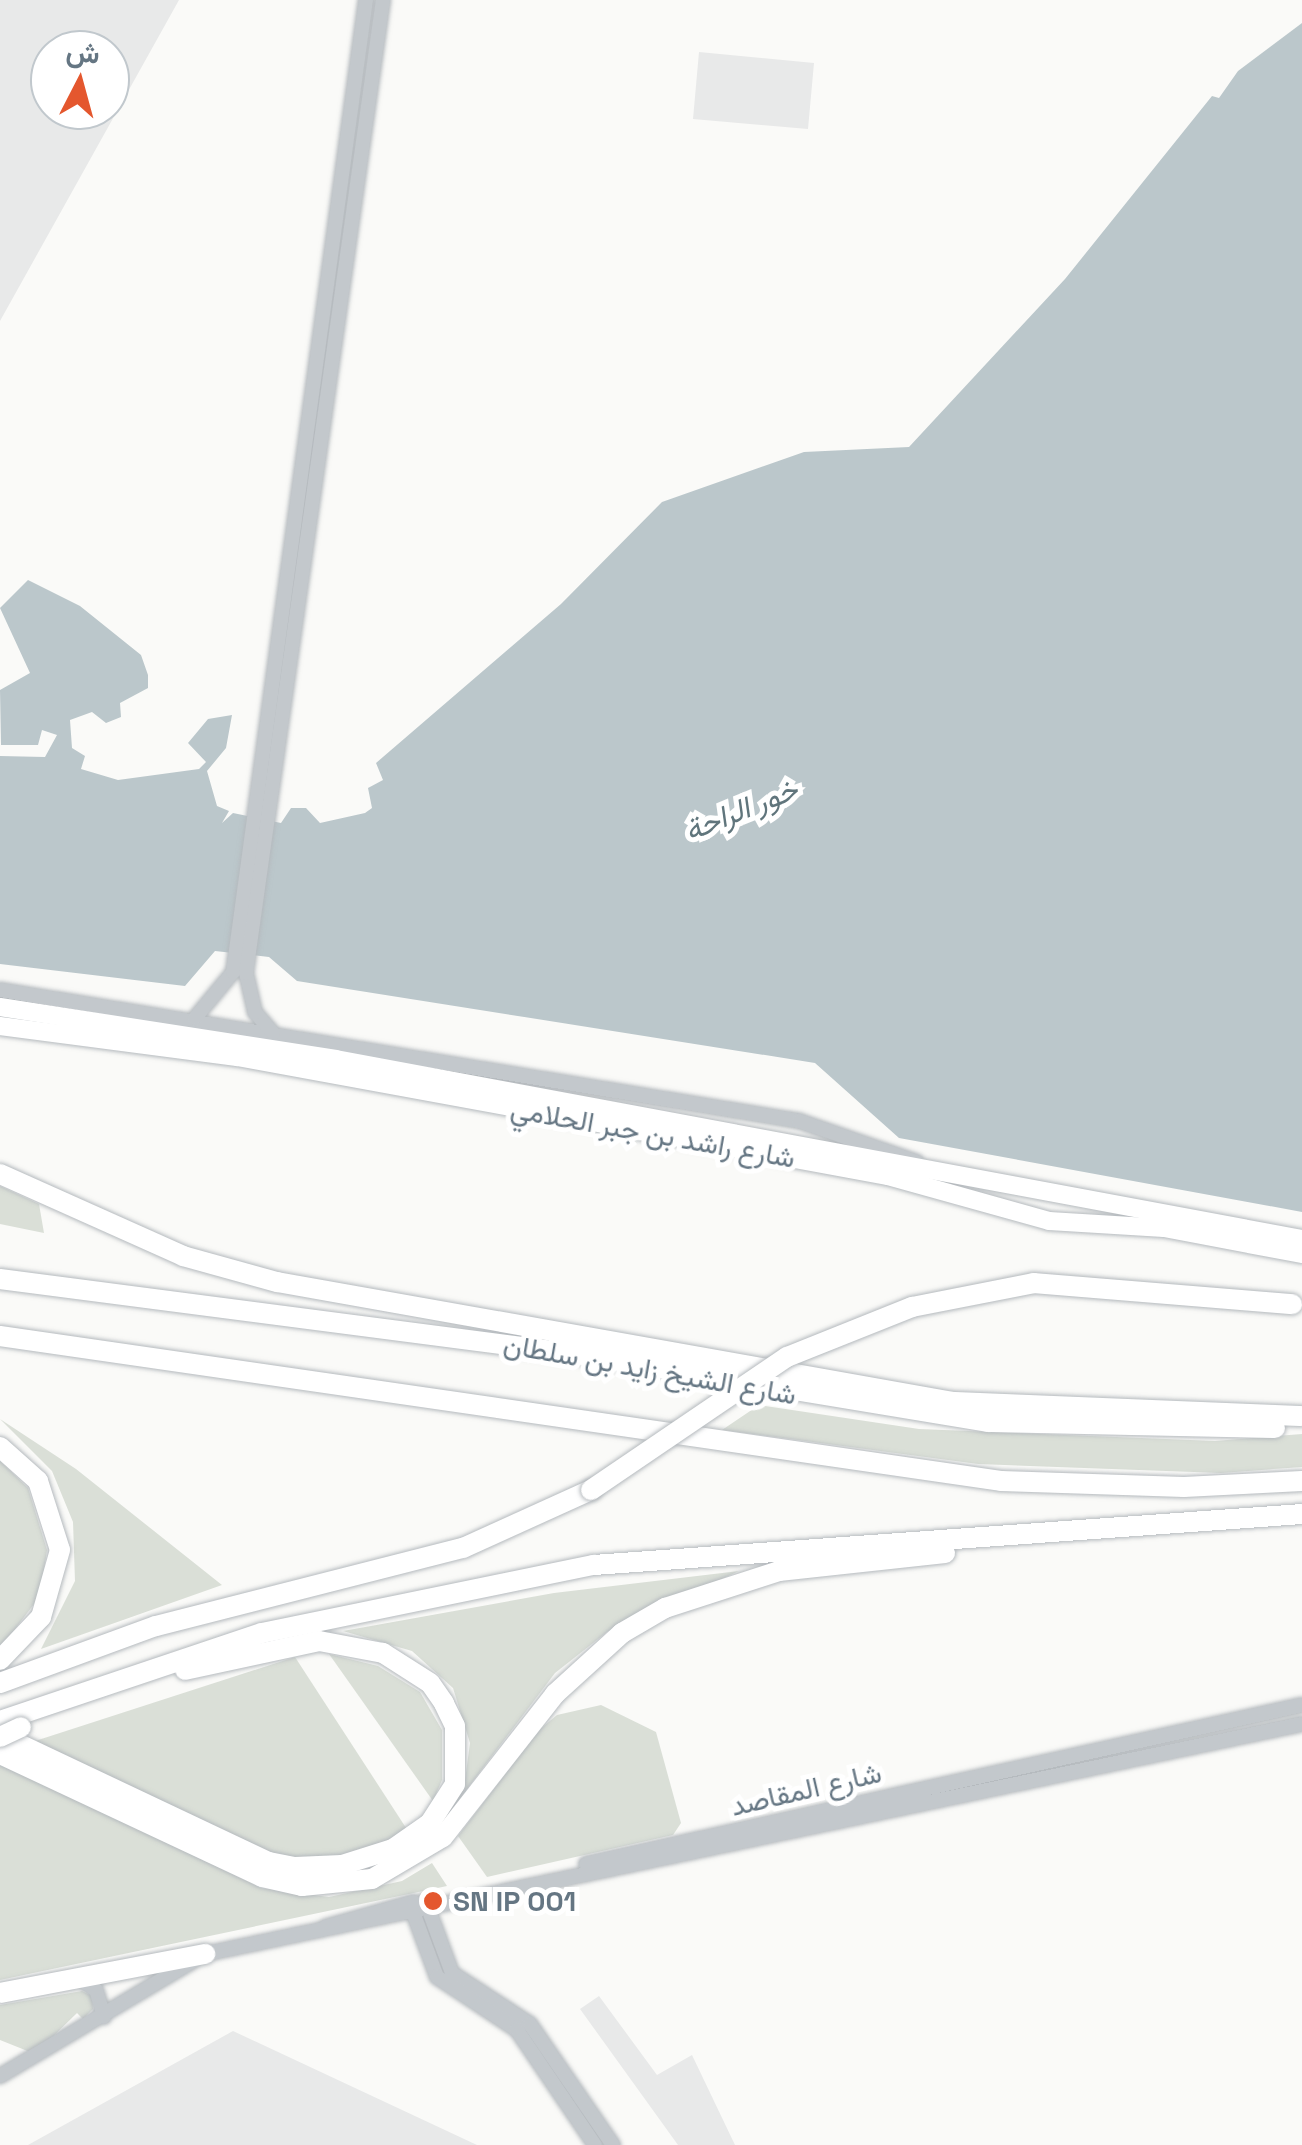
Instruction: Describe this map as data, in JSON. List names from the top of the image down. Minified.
{"streets":{"highway":["شارع الشيخ زايد بن سلطان"],"main road":["شارع راشد بن جبر الحلامي"],"street":["شارع المقاصد"]},"water":["خور الراحة"],"places":["SN IP 001"],"north":"top"}
